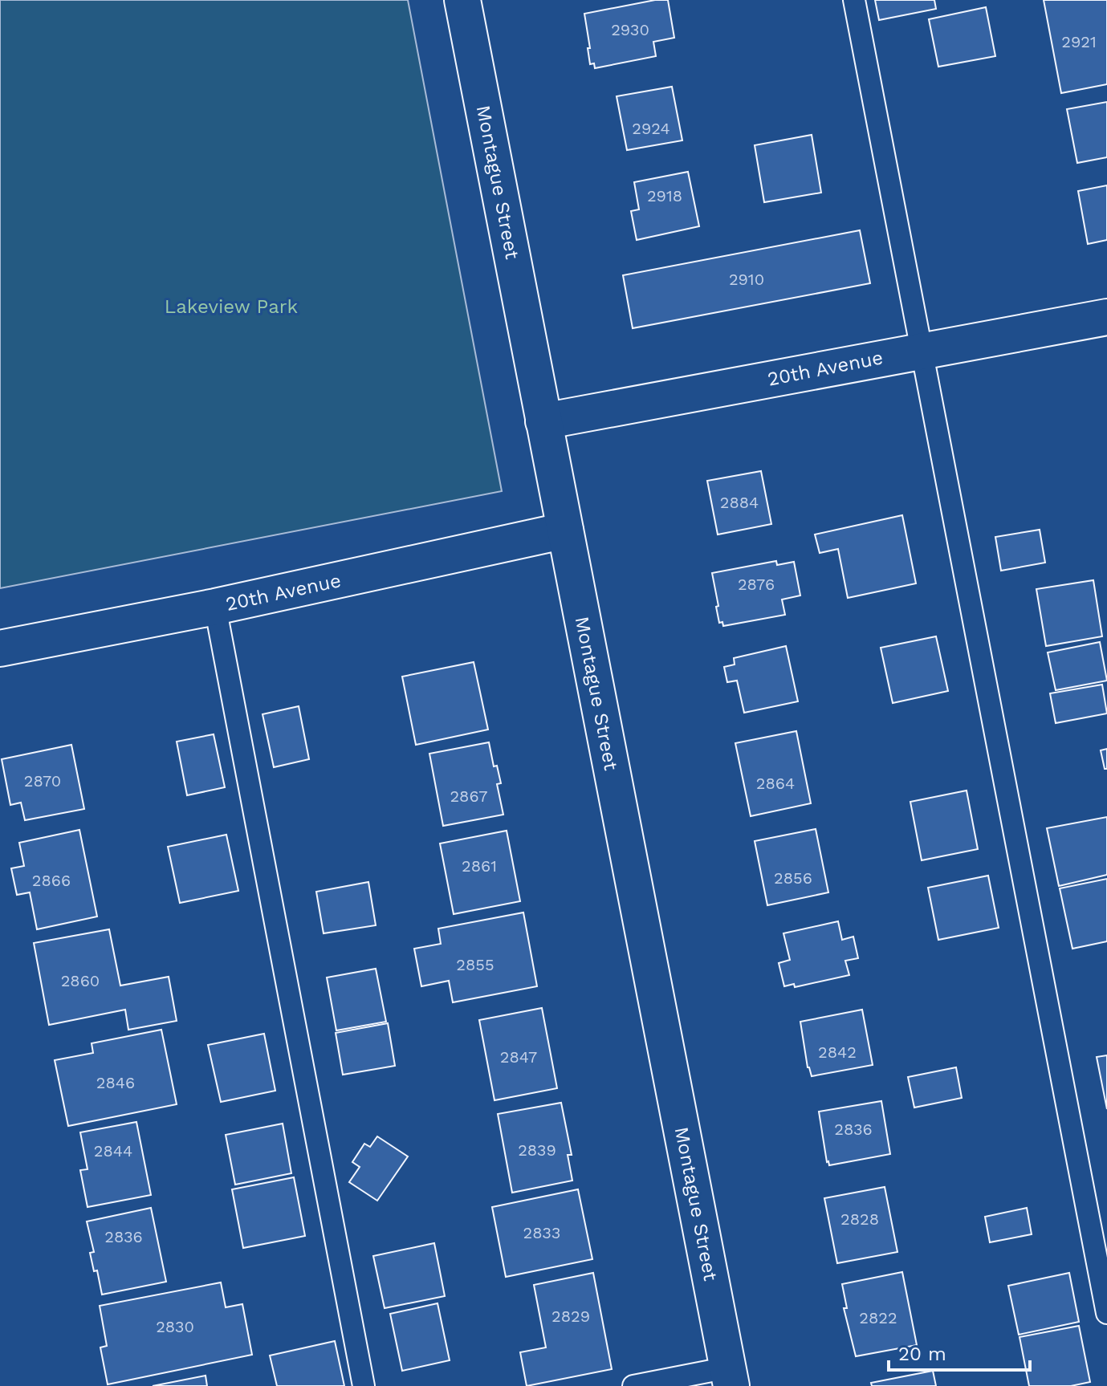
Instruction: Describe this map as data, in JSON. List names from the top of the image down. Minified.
{"streets":{"street":["Montague Street","20th Avenue"]},"crossings":[["Montague Street","20th Avenue"]],"parks":["Lakeview Park"],"house_numbers":["2930","2921","2924","2918","2910","2884","2876","2870","2864","2867","2861","2856","2866","2855","2860","2842","2847","2846","2836","2839","2844","2828","2833","2836","2829","2822","2830"],"scale_bar":"20 m"}
